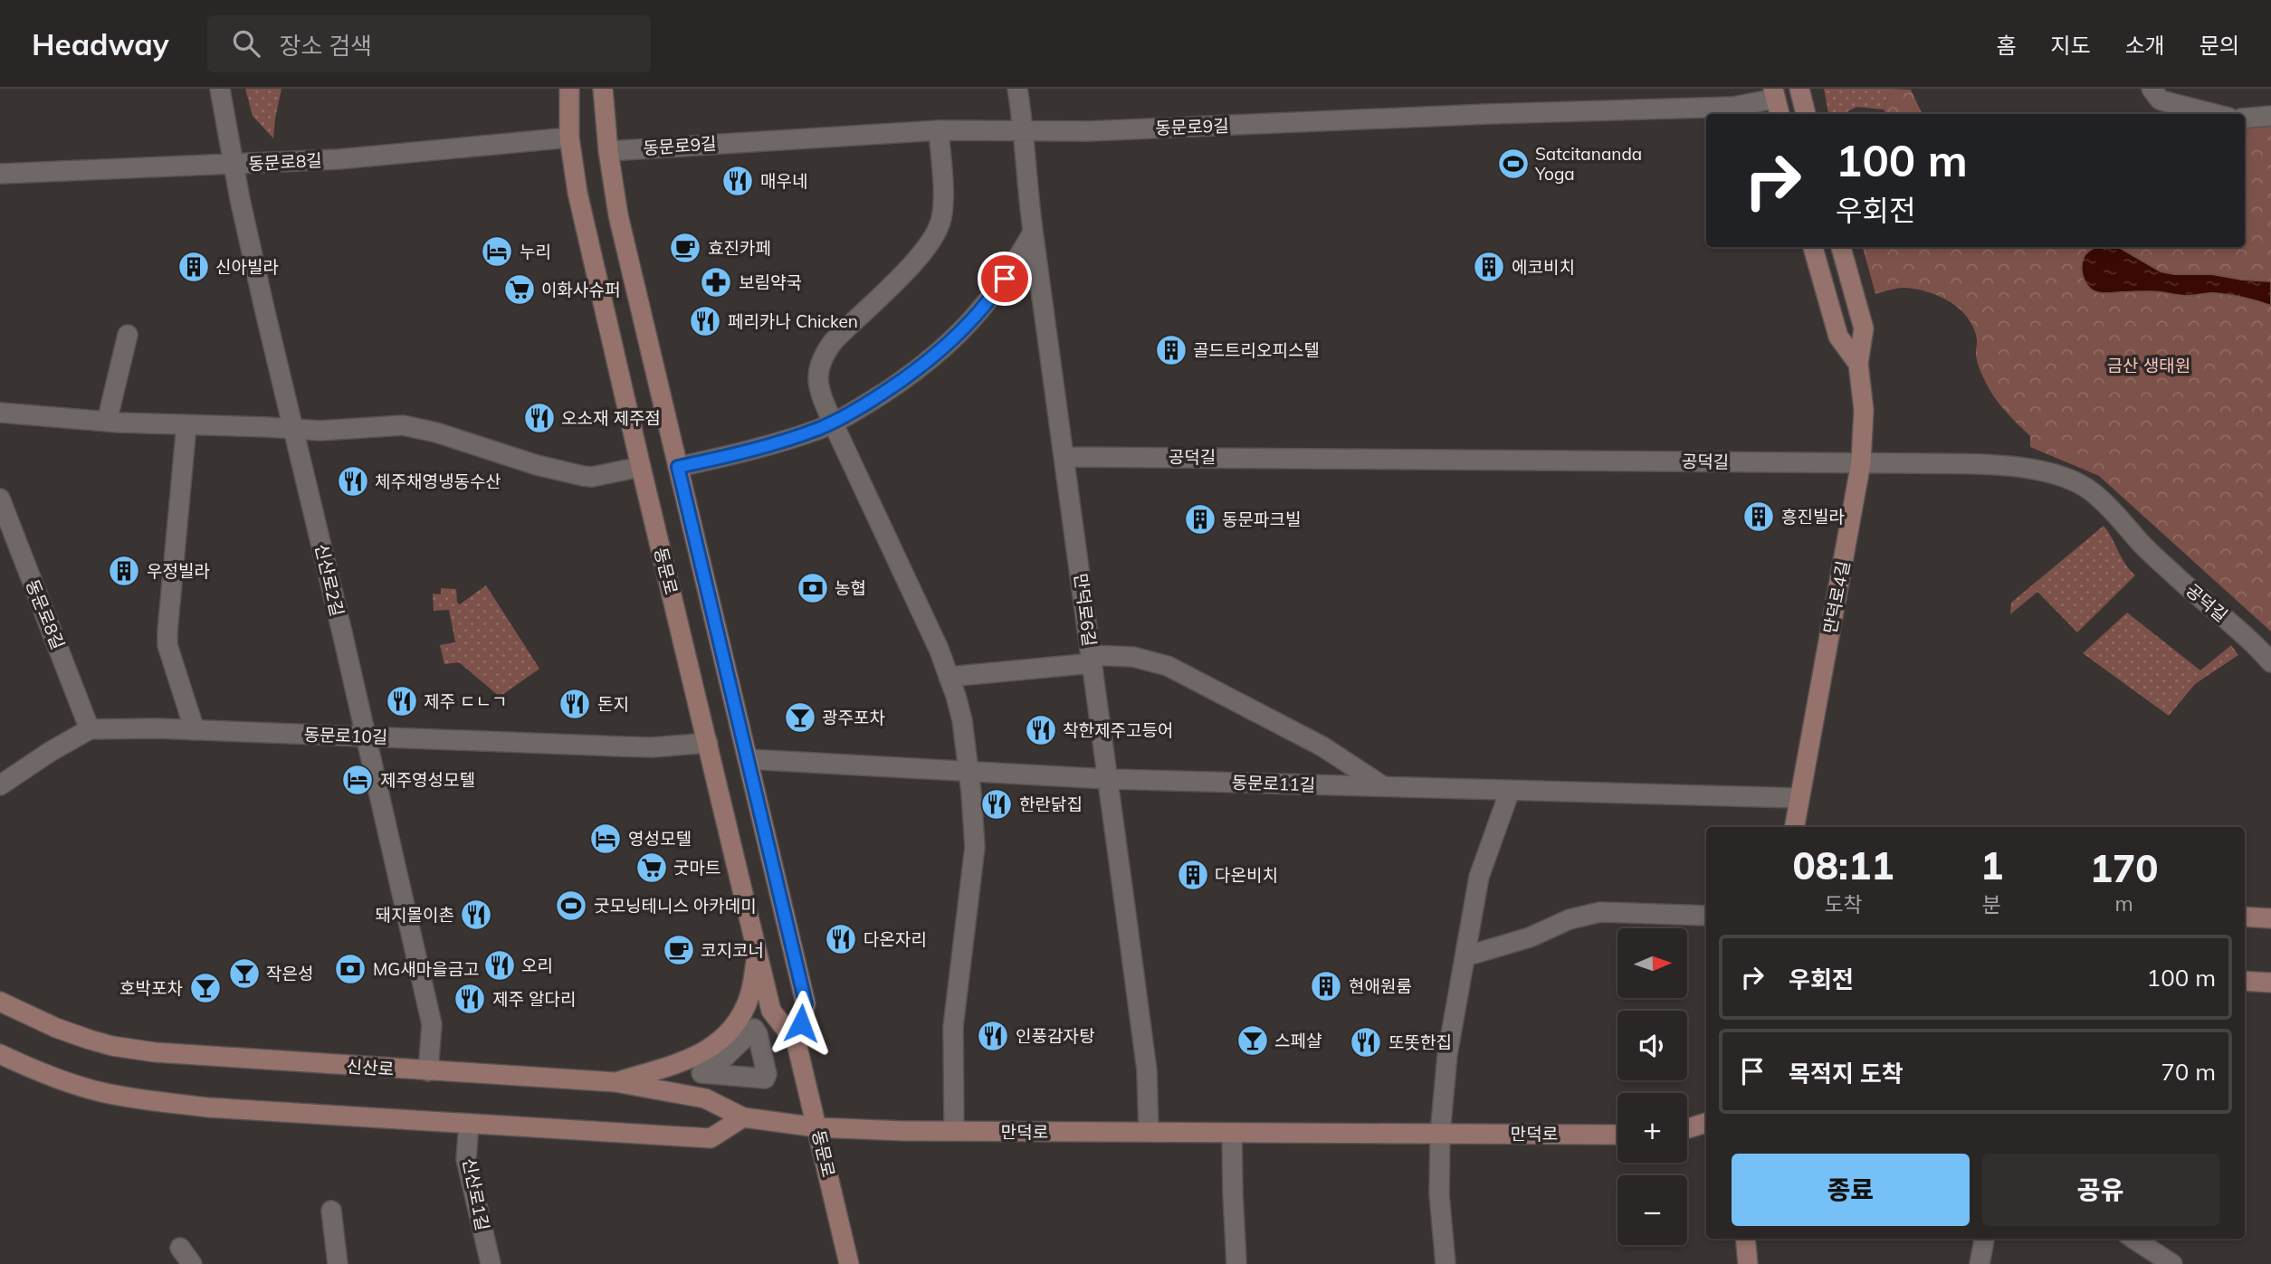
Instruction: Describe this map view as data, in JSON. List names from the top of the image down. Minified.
{"streets":{"main road":["동문로","만덕로4길","신산로","만덕로"],"street":["동문로9길","동문로8길","공덕길","신산로2길","만덕로6길","동문로10길","동문로11길","신산로1길"]},"crossings":[["동문로9길","동문로"],["동문로9길","만덕로6길"],["동문로8길","동문로"],["동문로8길","신산로2길"],["동문로8길","동문로10길"],["공덕길","만덕로4길"],["공덕길","만덕로6길"],["동문로","동문로10길"],["동문로","동문로11길"],["동문로","신산로"],["동문로","만덕로"],["신산로2길","동문로10길"],["신산로2길","신산로"],["만덕로4길","동문로11길"],["만덕로6길","동문로11길"],["만덕로6길","만덕로"],["신산로","만덕로"]],"parks":["금산 생태원"],"places":{"sports":["Satcitananda Yoga","굿모닝테니스 아카데미"],"restaurant":["매우네","페리카나 Chicken","오소재 제주점","체주채영냉동수산","제주 ㄷㄴㄱ","돈지","착한제주고등어","한란닭집","돼지몰이촌","다온자리","오리","제주 알다리","인풍감자탕","또똣한집"],"cafe":["효진카페","코지코너"],"hotel":["누리","제주영성모텔","영성모텔"],"building":["신아빌라","에코비치","골드트리오피스텔","흥진빌라","동문파크빌","우정빌라","다온비치","현애원룸"],"pharmacy":["보림약국"],"supermarket":["이화사슈퍼","굿마트"],"bank":["농협","MG새마을금고"],"bar":["광주포차","작은성","호박포차","스페샬"]},"north":"right","page":{"header":"Headway","search":"장소 검색","nav":["홈","지도","소개","문의"],"turn":["100 m","우회전"],"eta":["08:11","도착","1","분","170","m"],"map_buttons":["+","−"],"list":[{"name":"우회전","value":"100 m"},{"name":"목적지 도착","value":"70 m"}],"buttons":["종료","공유"]}}
